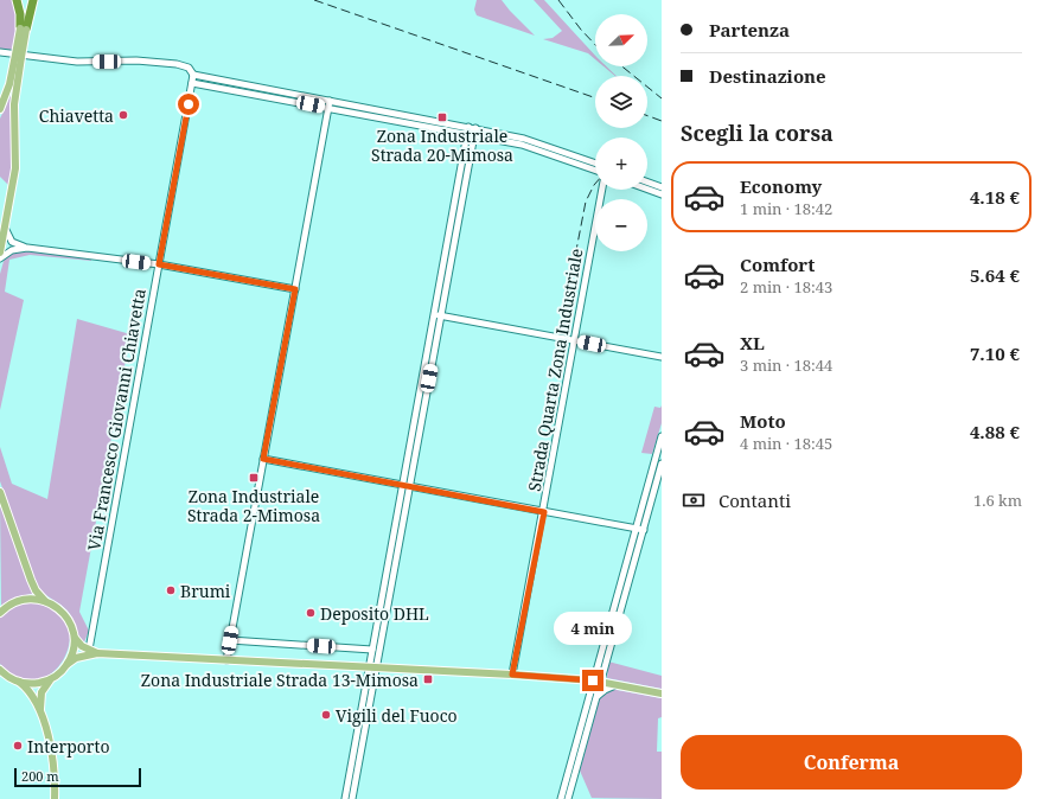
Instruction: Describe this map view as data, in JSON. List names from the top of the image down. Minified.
{"streets":{"street":["Strada Quarta Zona Industriale","Via Francesco Giovanni Chiavetta"]},"places":{"other":["Chiavetta","Brumi","Deposito DHL","Vigili del Fuoco","Interporto"],"transit":["Zona Industriale Strada 20-Mimosa","Zona Industriale Strada 2-Mimosa","Zona Industriale Strada 13-Mimosa"]},"scale_bar":"200 m","north":"top right","page":{"banner":["Partenza","Destinazione"],"map_buttons":["+","−"],"heading":"Scegli la corsa","list":[{"name":"Economy","note":"1 min · 18:42","value":"4.18 €"},{"name":"Comfort","note":"2 min · 18:43","value":"5.64 €"},{"name":"XL","note":"3 min · 18:44","value":"7.10 €"},{"name":"Moto","note":"4 min · 18:45","value":"4.88 €"}],"pay":["Contanti","1.6 km"],"bubble":"4 min","buttons":"Conferma","scale":"200 m"}}
